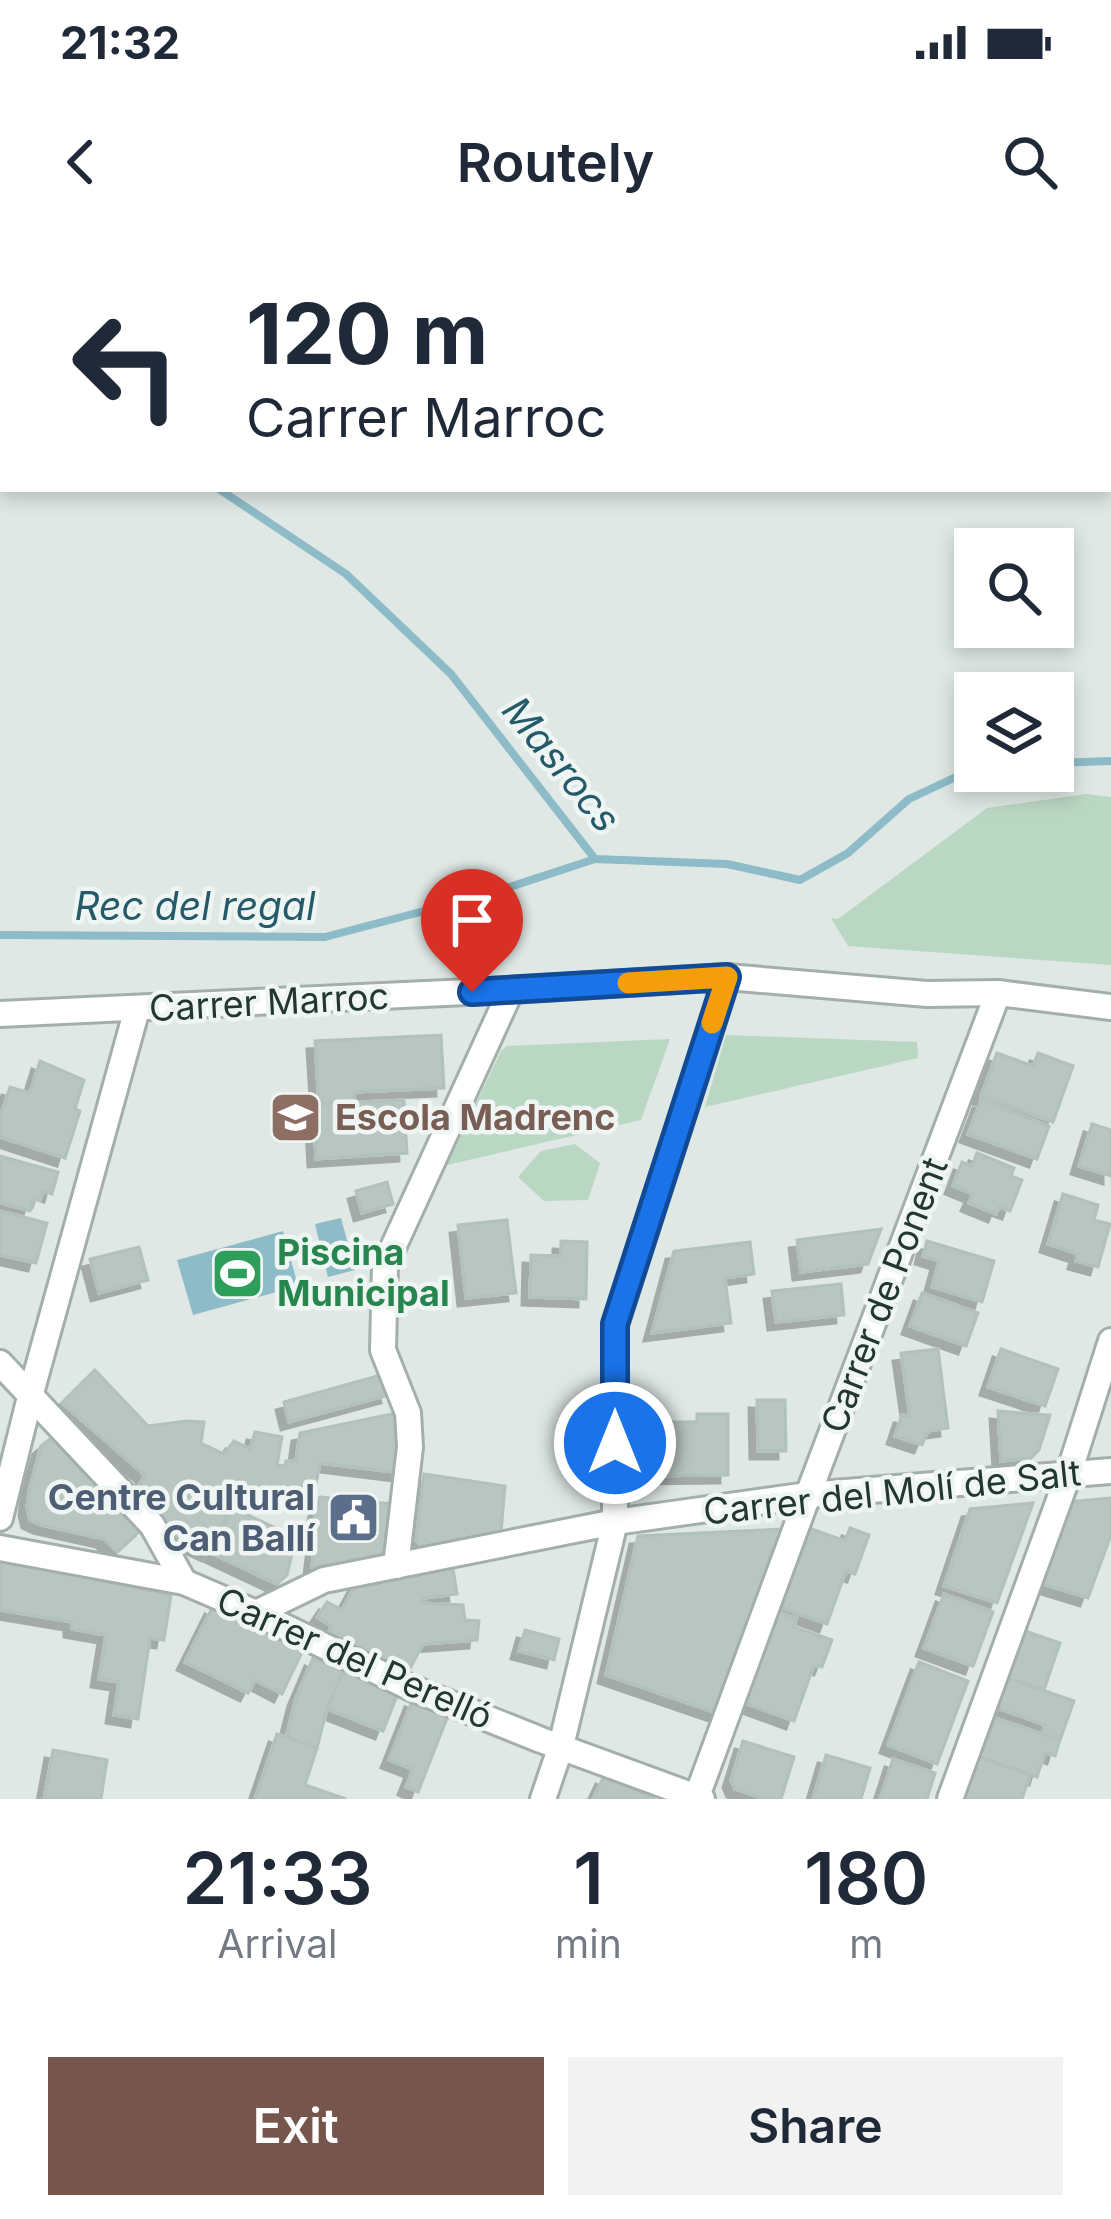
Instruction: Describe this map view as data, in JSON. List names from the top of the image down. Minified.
{"streets":{"street":["Carrer Marroc","Carrer de Ponent","Carrer del Molí de Salt","Carrer del Perelló"]},"crossings":[["Carrer Marroc","Carrer de Ponent"],["Carrer de Ponent","Carrer del Molí de Salt"],["Carrer de Ponent","Carrer del Perelló"],["Carrer del Molí de Salt","Carrer del Perelló"]],"water":["Masrocs","Rec del regal"],"places":{"school or university":["Escola Madrenc"],"sports":["Piscina Municipal"],"public building":["Centre Cultural Can Ballí"]},"page":{"status":"21:32","header":"Routely","turn":["120 m","Carrer Marroc"],"eta":["21:33","Arrival","1","min","180","m"],"buttons":["Exit","Share"]}}
